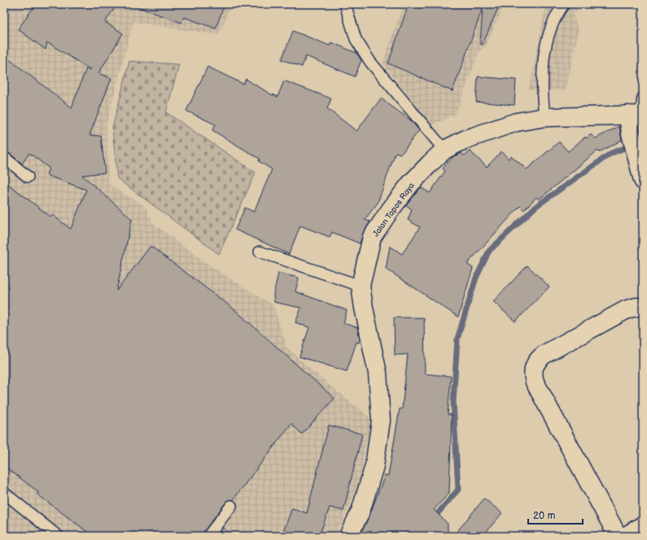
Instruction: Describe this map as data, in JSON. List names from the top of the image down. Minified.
{"streets":{"main road":["Jalan Tapos Raya"]},"scale_bar":"20 m"}
